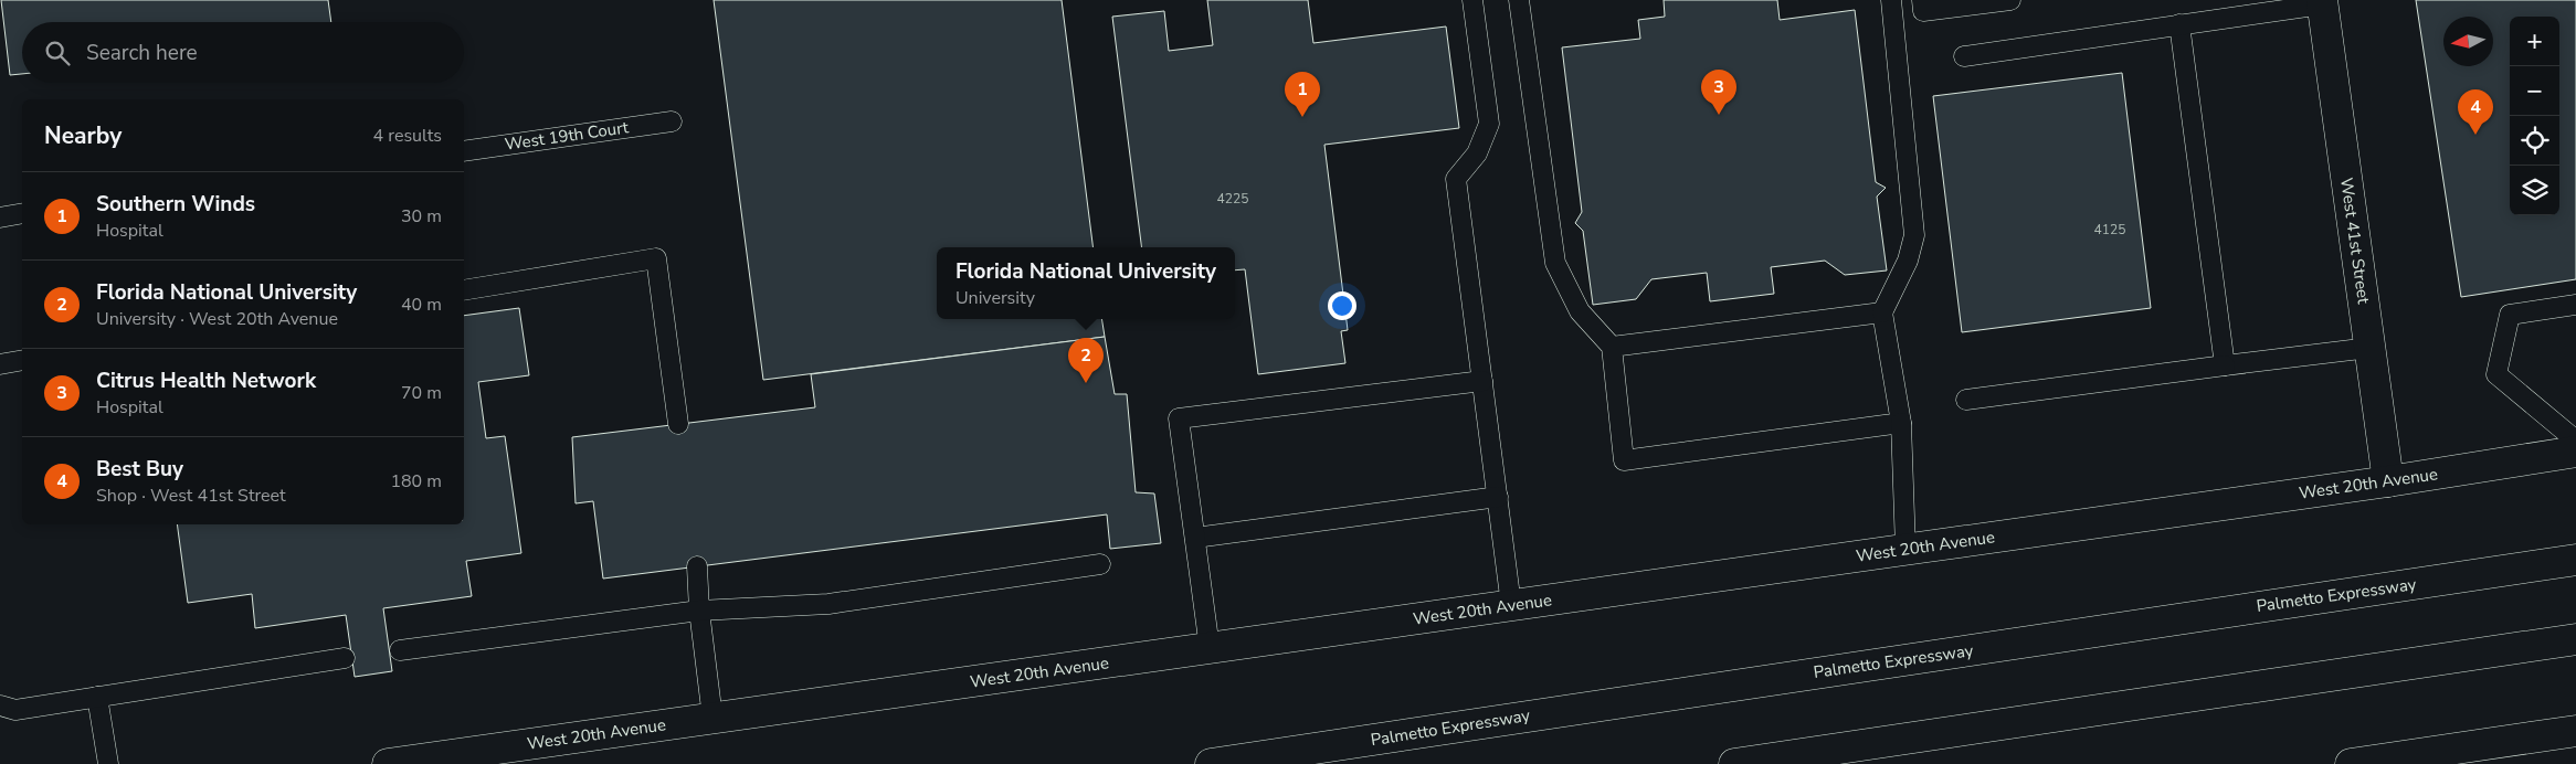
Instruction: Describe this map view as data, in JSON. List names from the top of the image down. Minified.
{"streets":{"main road":["West 41st Street","West 20th Avenue","Palmetto Expressway"],"lane":["West 19th Court"]},"crossings":[["West 41st Street","West 20th Avenue"]],"house_numbers":["4225","4125"],"north":"left","page":{"map_buttons":["+","−"],"search":"Search here","pins":["3","1","4","2"],"heading":["Nearby","4 results"],"list":[{"mark":"1","name":"Southern Winds","note":"Hospital","value":"30 m"},{"mark":"2","name":"Florida National University","note":"University · West 20th Avenue","value":"40 m"},{"mark":"3","name":"Citrus Health Network","note":"Hospital","value":"70 m"},{"mark":"4","name":"Best Buy","note":"Shop · West 41st Street","value":"180 m"}],"popup":["Florida National University","University"]}}
